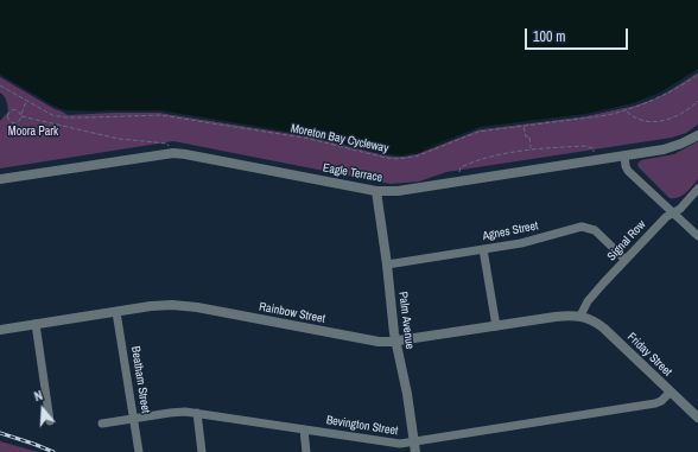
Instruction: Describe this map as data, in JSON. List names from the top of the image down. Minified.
{"streets":{"street":["Eagle Terrace","Agnes Street","Signal Row","Rainbow Street","Palm Avenue","Friday Street","Beatham Street","Bevington Street"],"path":["Moreton Bay Cycleway"]},"crossings":[["Eagle Terrace","Palm Avenue"],["Agnes Street","Signal Row"],["Agnes Street","Palm Avenue"],["Signal Row","Rainbow Street"],["Signal Row","Friday Street"],["Rainbow Street","Palm Avenue"],["Rainbow Street","Friday Street"],["Rainbow Street","Beatham Street"],["Palm Avenue","Bevington Street"],["Friday Street","Bevington Street"],["Beatham Street","Bevington Street"]],"parks":["Moora Park"],"scale_bar":"100 m","north":"top"}
